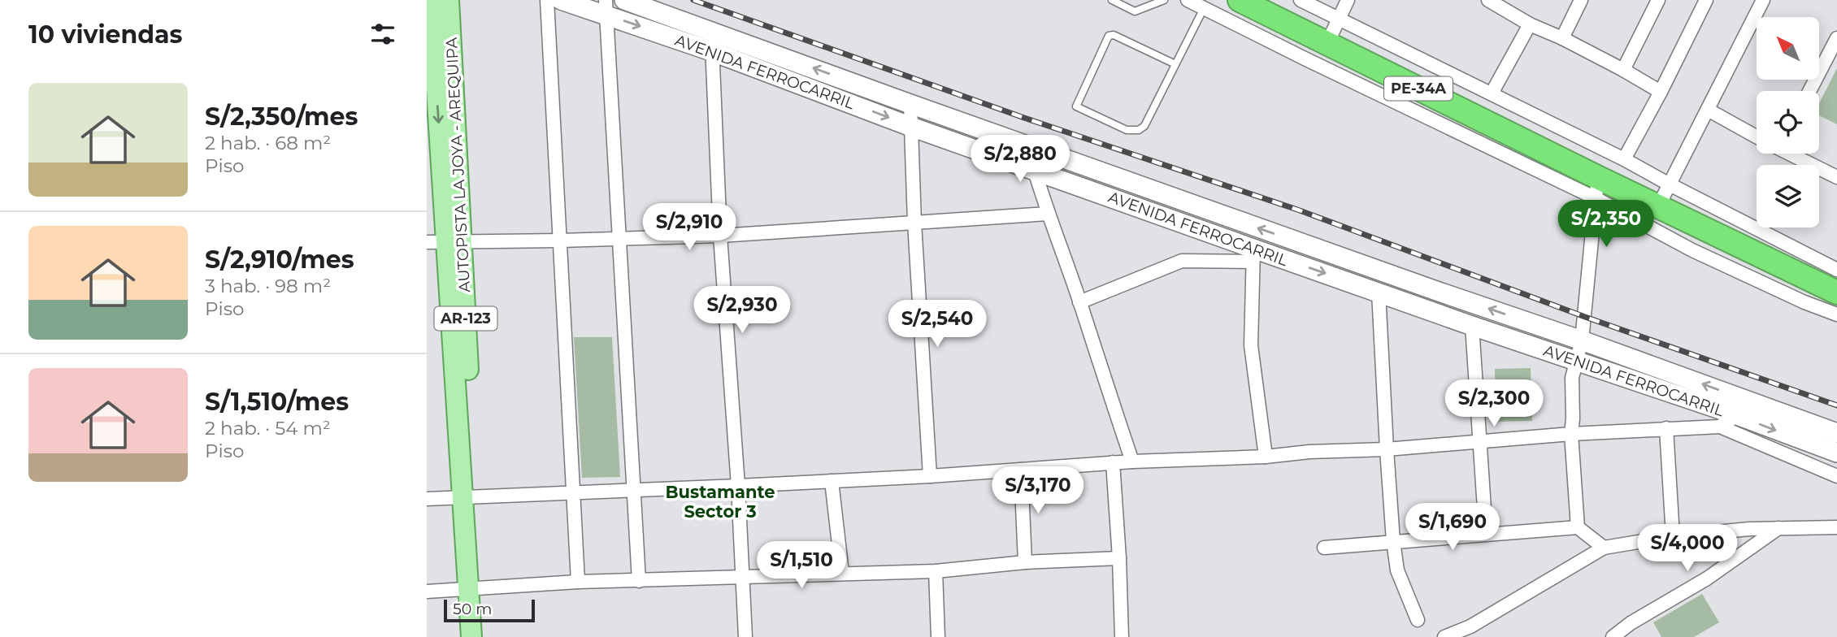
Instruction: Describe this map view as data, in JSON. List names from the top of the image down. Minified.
{"streets":{"highway":["PE-34A"],"main road":["AVENIDA FERROCARRIL","AUTOPISTA LA JOYA - AREQUIPA","AR-123"]},"districts":["Bustamante Sector 3"],"scale_bar":"50 m","north":"top left","page":{"heading":"10 viviendas","list":[{"name":"S/2,350/mes","note":"2 hab. · 68 m² · Piso"},{"name":"S/2,910/mes","note":"3 hab. · 98 m² · Piso"},{"name":"S/1,510/mes","note":"2 hab. · 54 m² · Piso"}],"price":["S/2,880","S/2,350","S/2,910","S/2,930","S/2,540","S/2,300","S/3,170","S/1,690","S/4,000","S/1,510"],"scale":"50 m"}}
